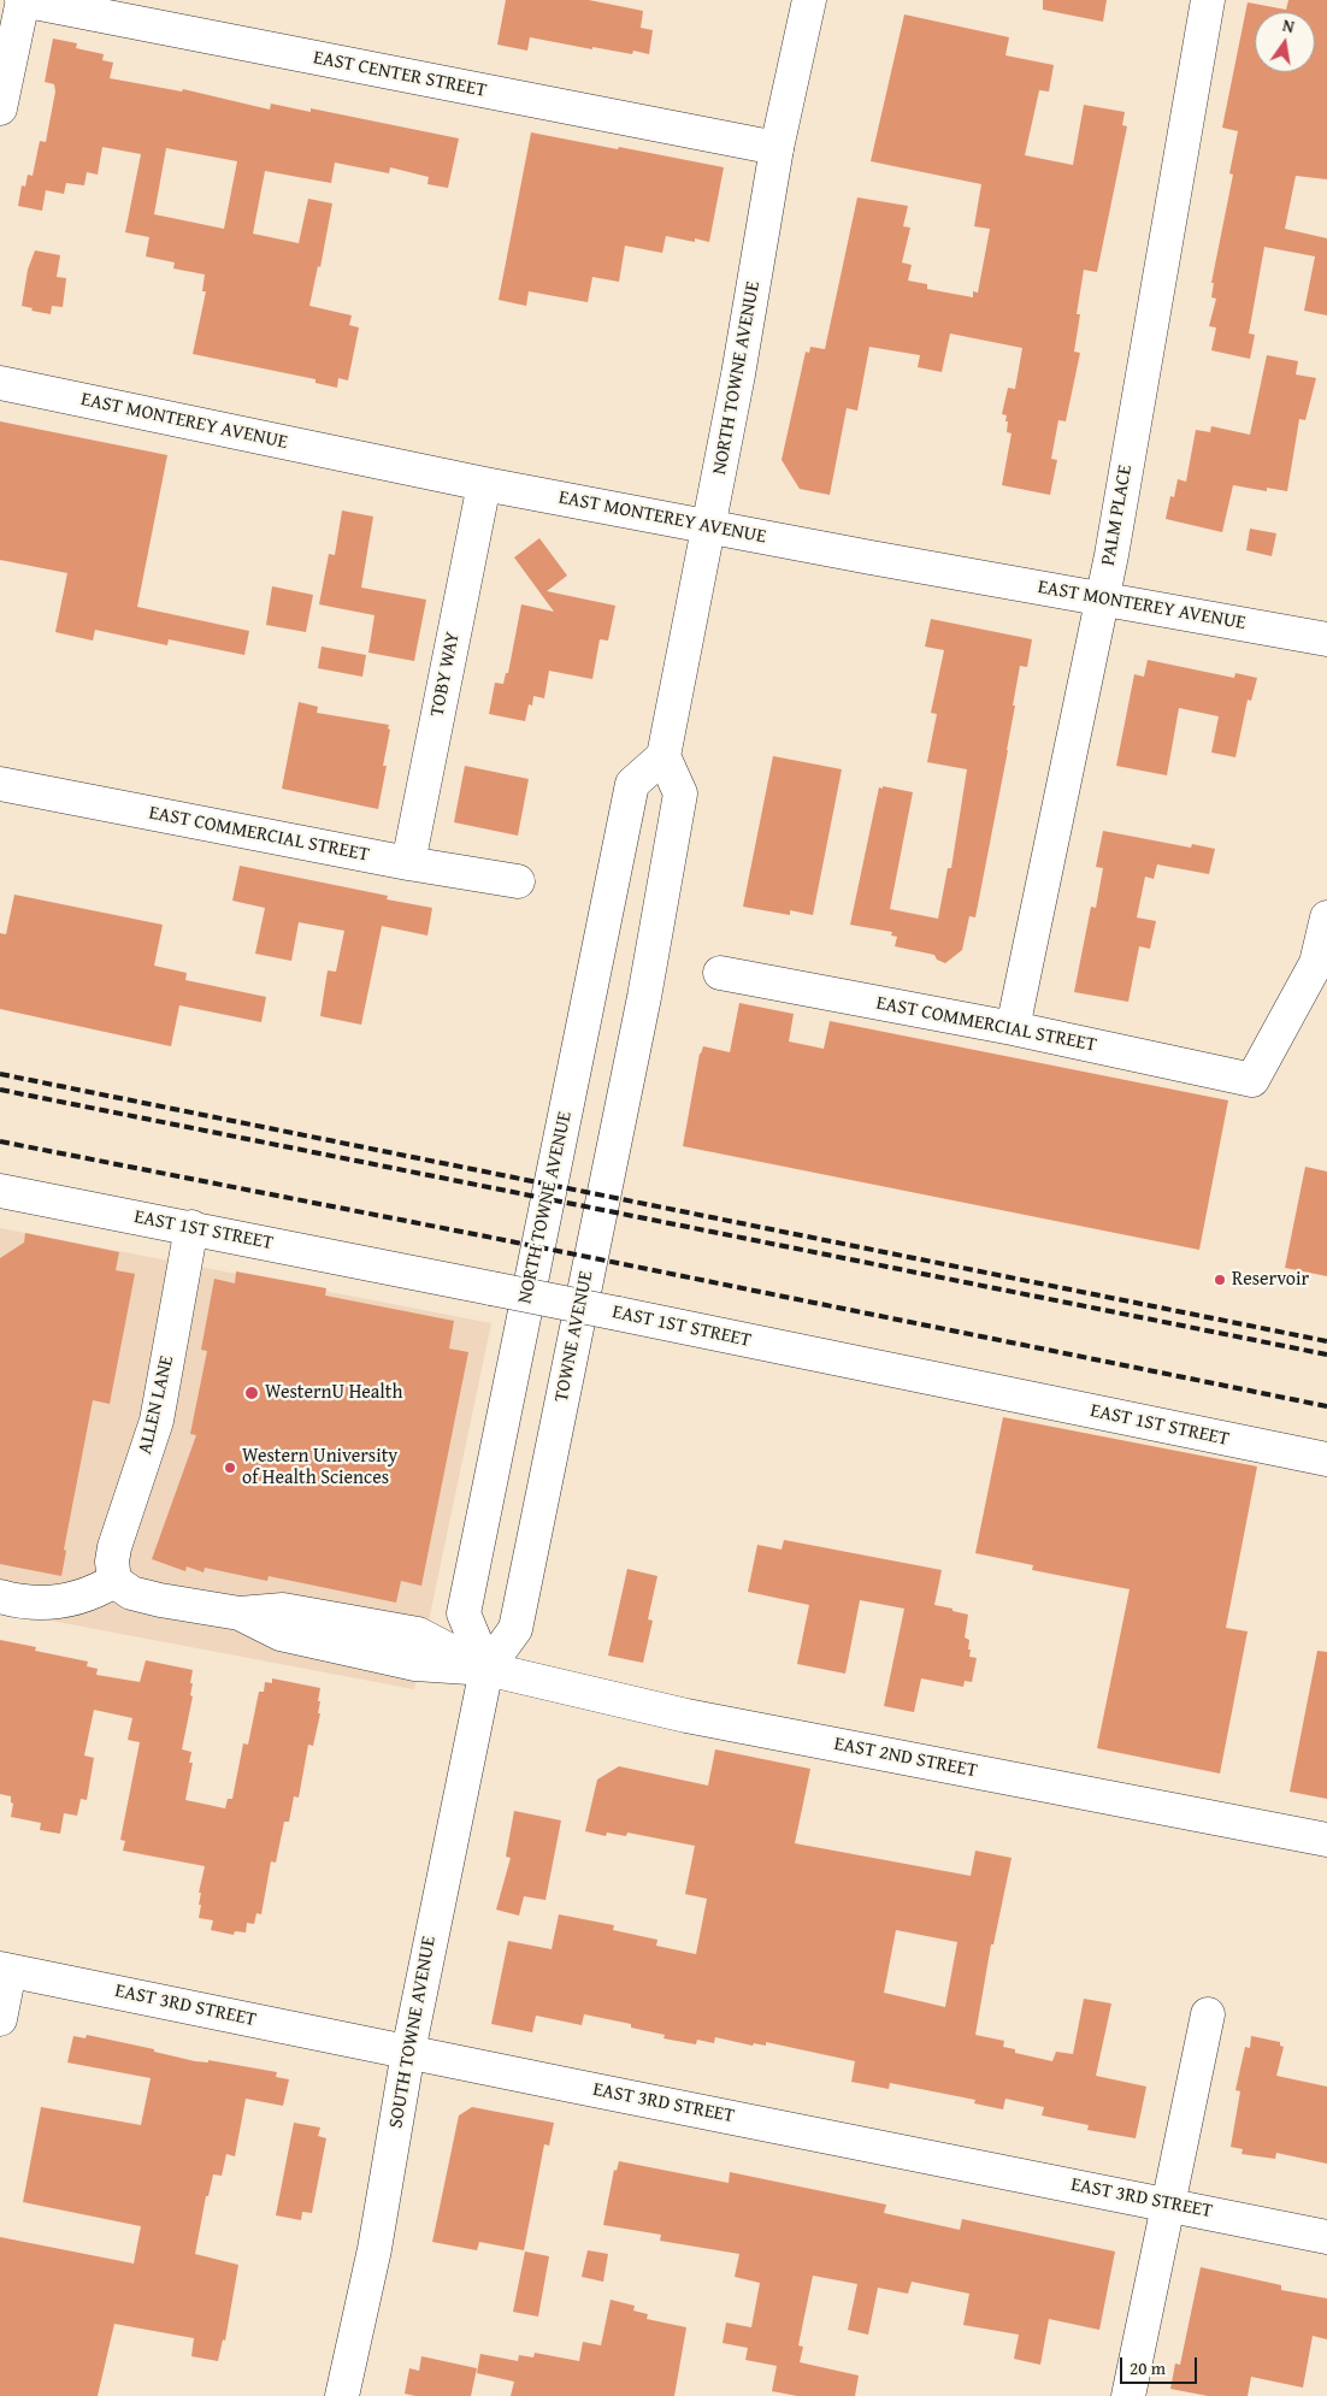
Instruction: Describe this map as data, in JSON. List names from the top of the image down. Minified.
{"streets":{"street":["EAST CENTER STREET","NORTH TOWNE AVENUE","EAST MONTEREY AVENUE","PALM PLACE","TOBY WAY","EAST COMMERCIAL STREET","EAST 1ST STREET","TOWNE AVENUE","ALLEN LANE","EAST 2ND STREET","EAST 3RD STREET","SOUTH TOWNE AVENUE"]},"crossings":[["EAST CENTER STREET","NORTH TOWNE AVENUE"],["NORTH TOWNE AVENUE","EAST MONTEREY AVENUE"],["NORTH TOWNE AVENUE","TOWNE AVENUE"],["NORTH TOWNE AVENUE","EAST 2ND STREET"],["NORTH TOWNE AVENUE","SOUTH TOWNE AVENUE"],["EAST MONTEREY AVENUE","PALM PLACE"],["EAST MONTEREY AVENUE","TOBY WAY"],["PALM PLACE","EAST COMMERCIAL STREET"],["TOBY WAY","EAST COMMERCIAL STREET"],["EAST 1ST STREET","ALLEN LANE"],["TOWNE AVENUE","EAST 2ND STREET"],["TOWNE AVENUE","SOUTH TOWNE AVENUE"],["ALLEN LANE","EAST 2ND STREET"],["EAST 2ND STREET","SOUTH TOWNE AVENUE"],["EAST 3RD STREET","SOUTH TOWNE AVENUE"]],"places":["Reservoir","WesternU Health","Western University of Health Sciences"],"scale_bar":"20 m","north":"top"}
